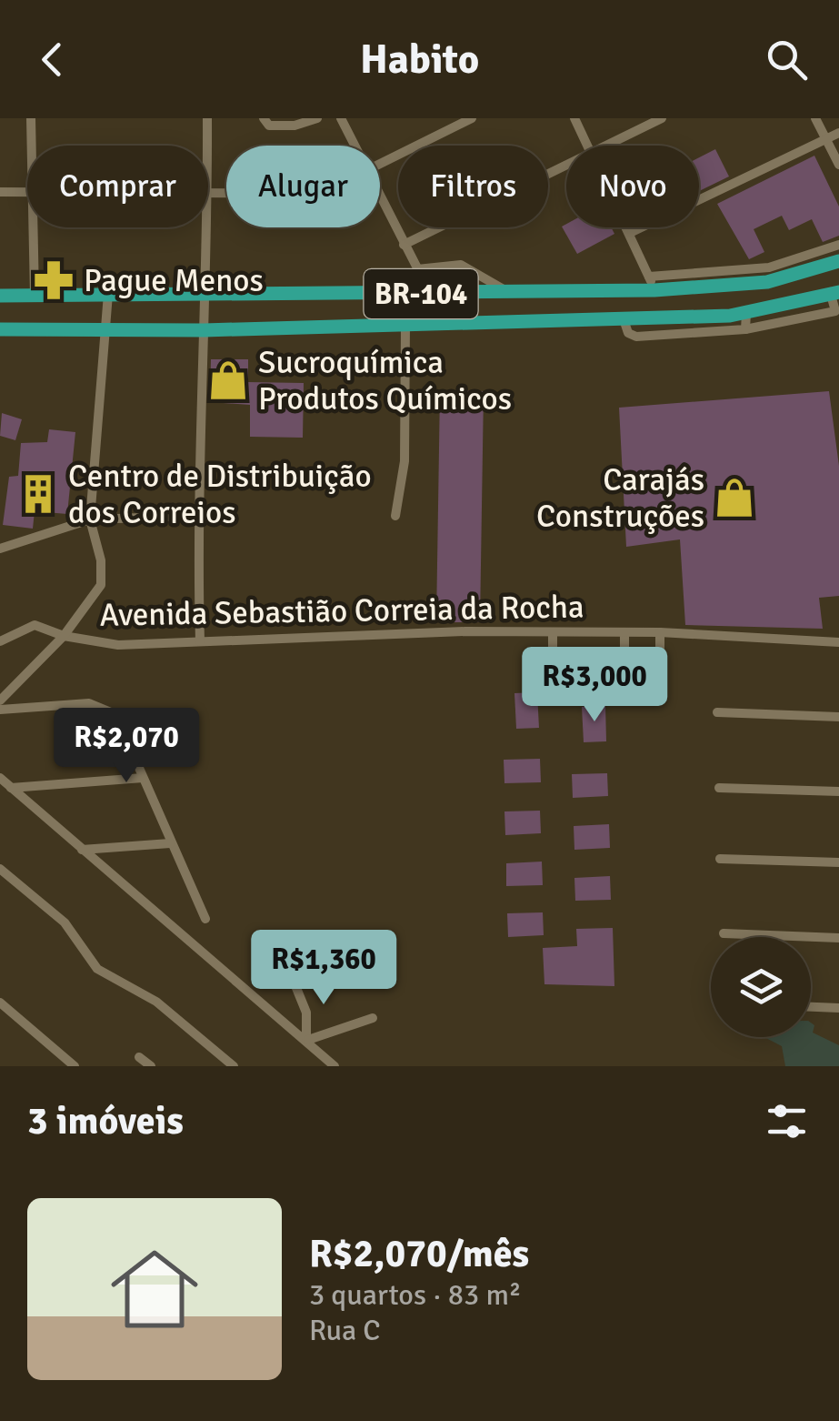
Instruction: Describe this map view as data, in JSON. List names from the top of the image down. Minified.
{"streets":{"highway":["BR-104"],"street":["Avenida Sebastião Correia da Rocha"]},"places":{"pharmacy":["Pague Menos"],"shop":["Sucroquímica Produtos Químicos","Carajás Construções"],"building":["Centro de Distribuição dos Correios"]},"page":{"header":"Habito","chip":["Comprar","Alugar","Filtros","Novo"],"price":["R$3,000","R$2,070","R$1,360"],"heading":"3 imóveis","list":[{"name":"R$2,070/mês","note":"3 quartos · 83 m² · Rua C"}]}}
